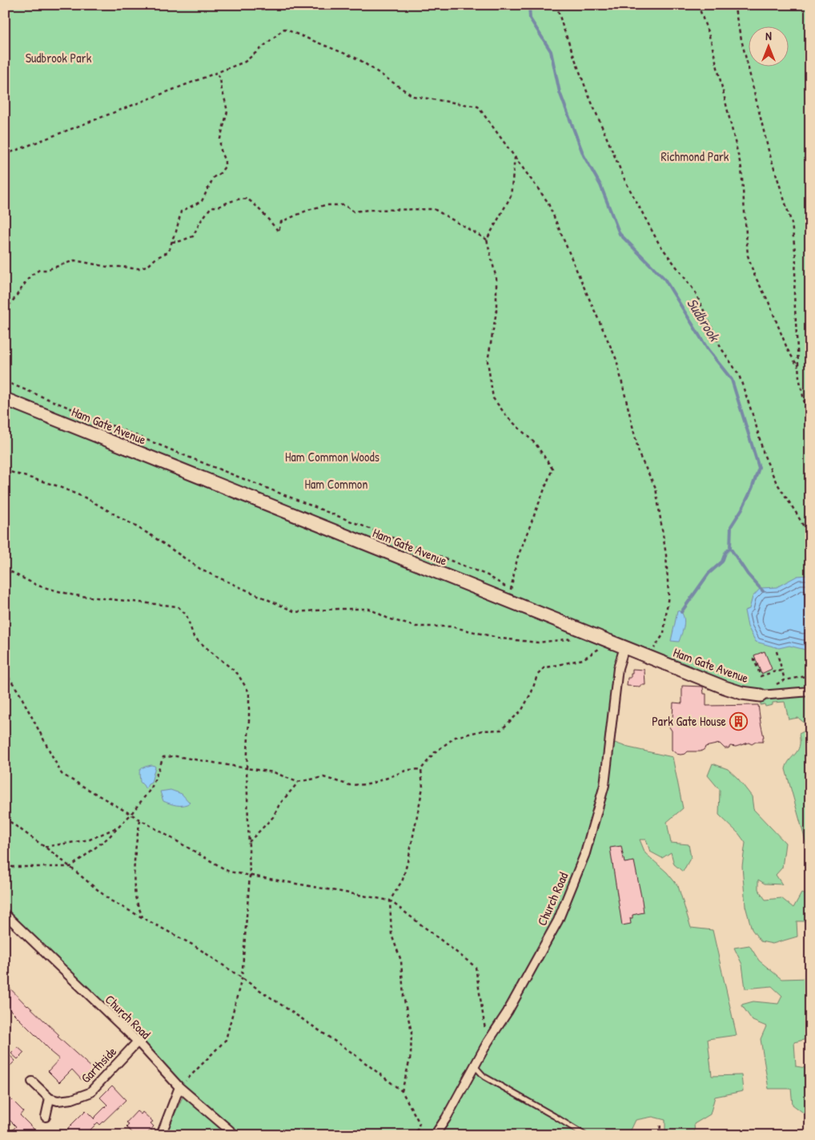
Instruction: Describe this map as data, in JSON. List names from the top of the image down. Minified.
{"streets":{"main road":["Ham Gate Avenue"],"street":["Church Road","Garthside"]},"crossings":[["Ham Gate Avenue","Church Road"],["Church Road","Garthside"]],"water":["Sudbrook"],"parks":["Sudbrook Park","Richmond Park","Ham Common Woods","Ham Common"],"places":{"building":["Park Gate House"]},"north":"top"}
